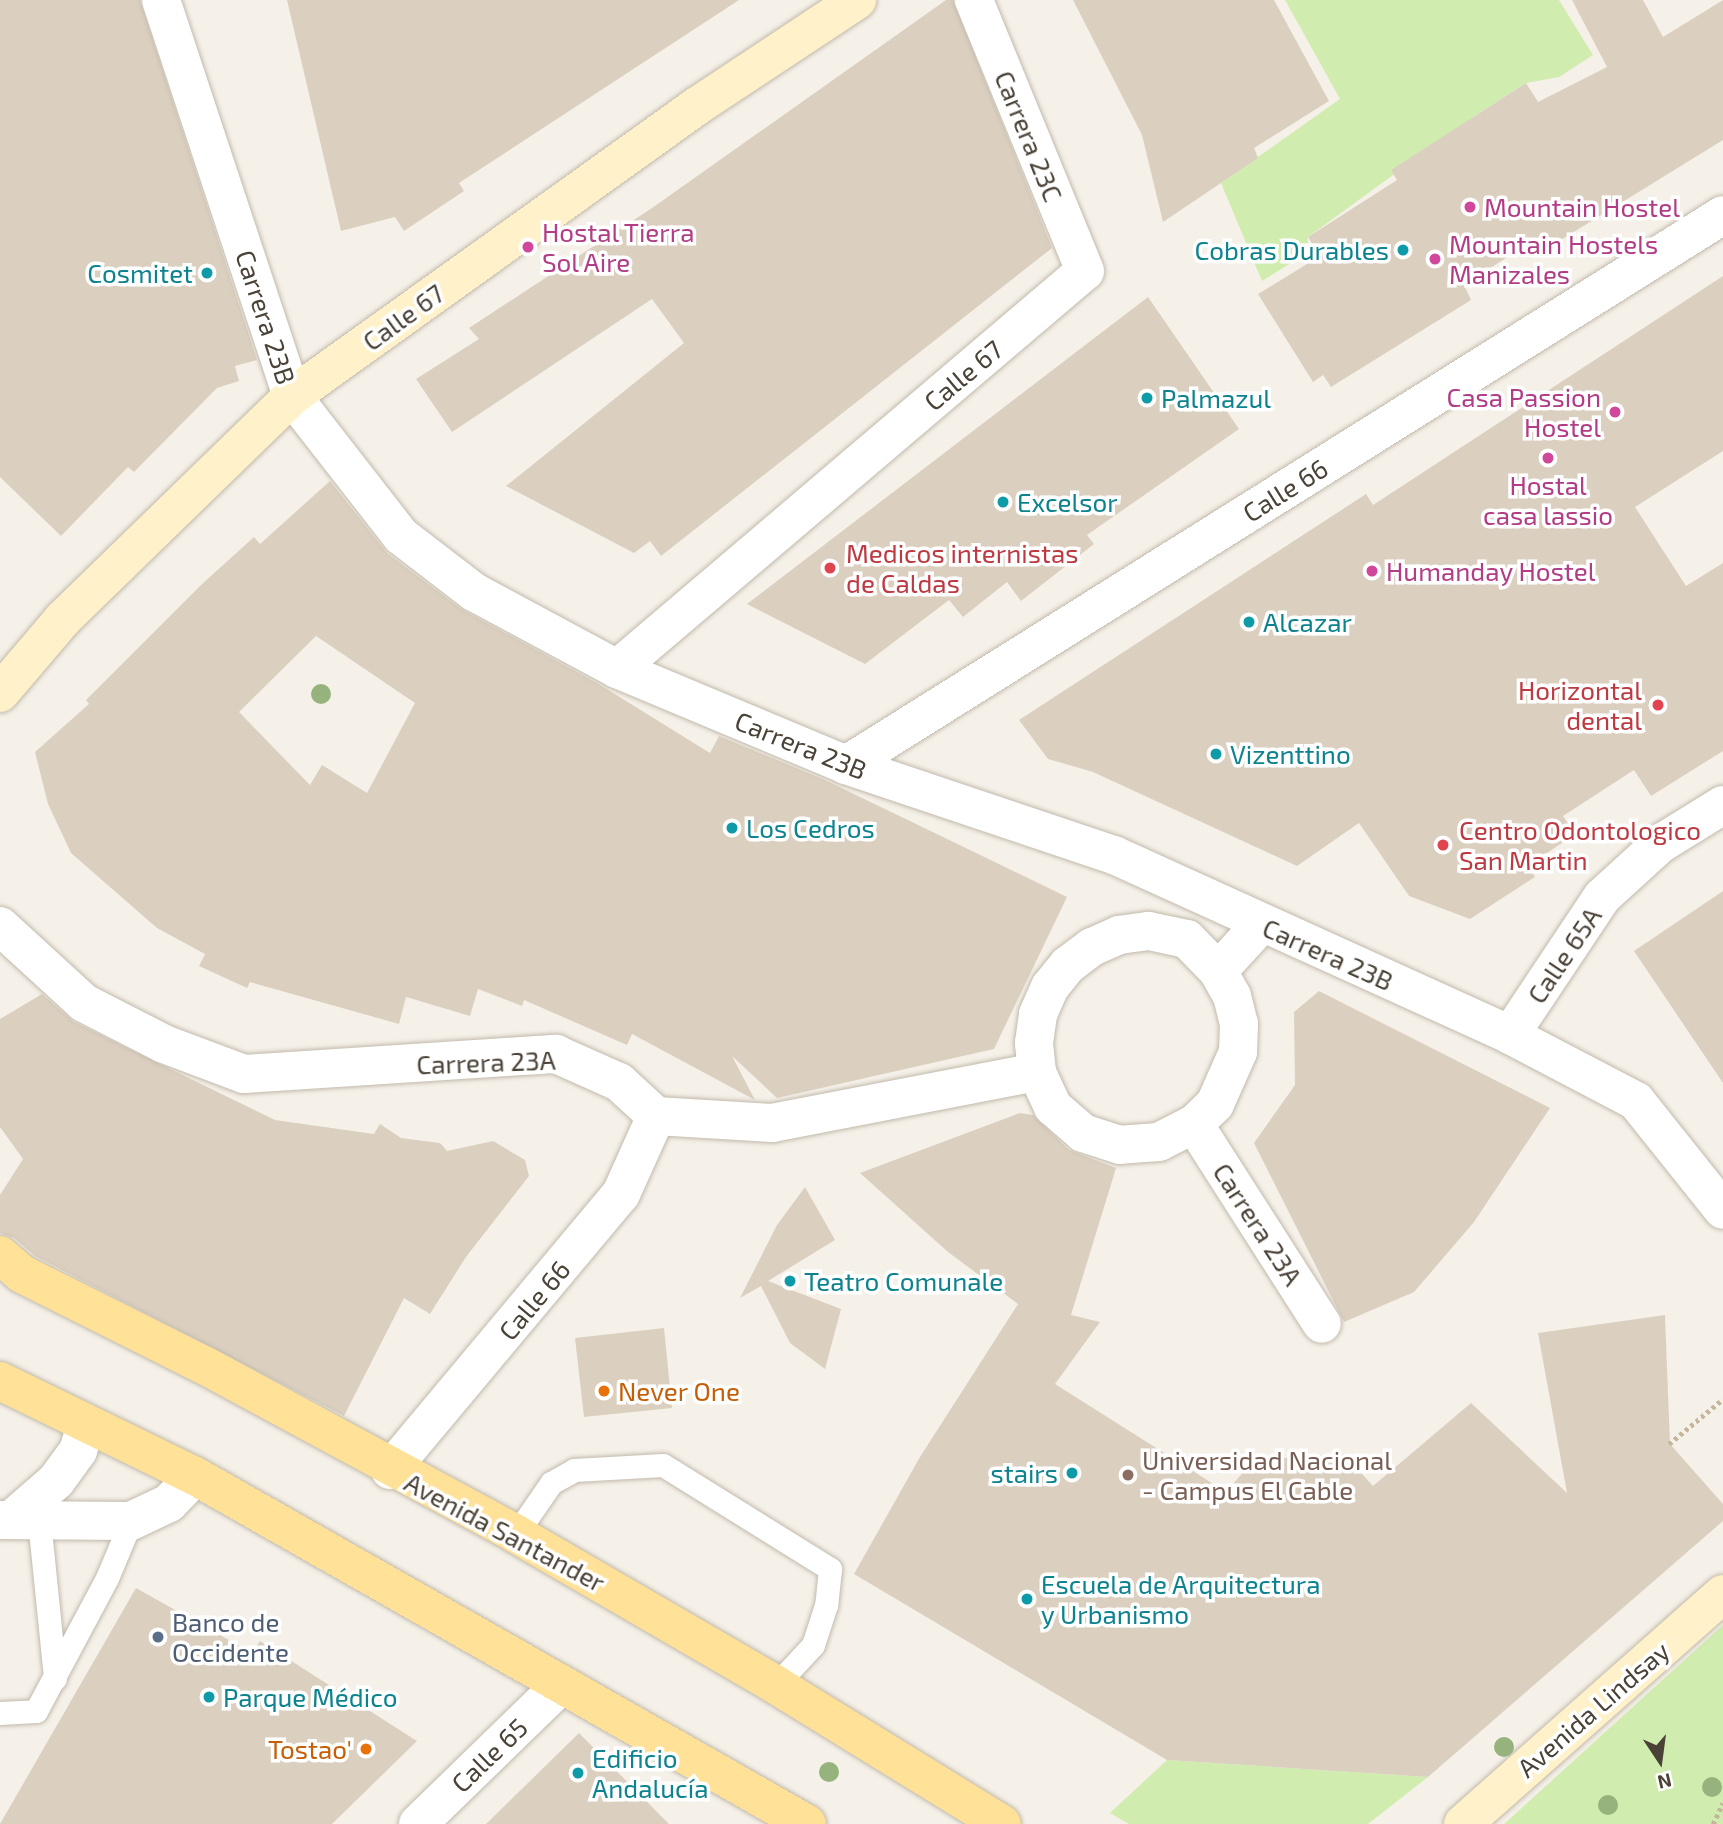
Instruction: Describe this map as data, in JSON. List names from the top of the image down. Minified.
{"streets":{"main road":["Calle 67","Avenida Santander","Avenida Lindsay"],"street":["Carrera 23C","Carrera 23B","Calle 66","Calle 65A","Carrera 23A","Calle 65"]},"crossings":[["Carrera 23C","Calle 67"],["Carrera 23B","Calle 67"],["Carrera 23B","Calle 66"],["Carrera 23B","Calle 65A"],["Calle 66","Carrera 23A"],["Calle 66","Avenida Santander"]],"places":["Mountain Hostel","Hostal Tierra Sol Aire","Cobras Durables","Mountain Hostels Manizales","Cosmitet","Palmazul","Casa Passion Hostel","Hostal casa lassio","Excelsor","Medicos internistas de Caldas","Humanday Hostel","Alcazar","Horizontal dental","Vizenttino","Los Cedros","Centro Odontologico San Martin","Teatro Comunale","Never One","stairs","Universidad Nacional - Campus El Cable","Escuela de Arquitectura y Urbanismo","Banco de Occidente","Parque Médico","Tostao'","Edificio Andalucía"],"north":"bottom"}
